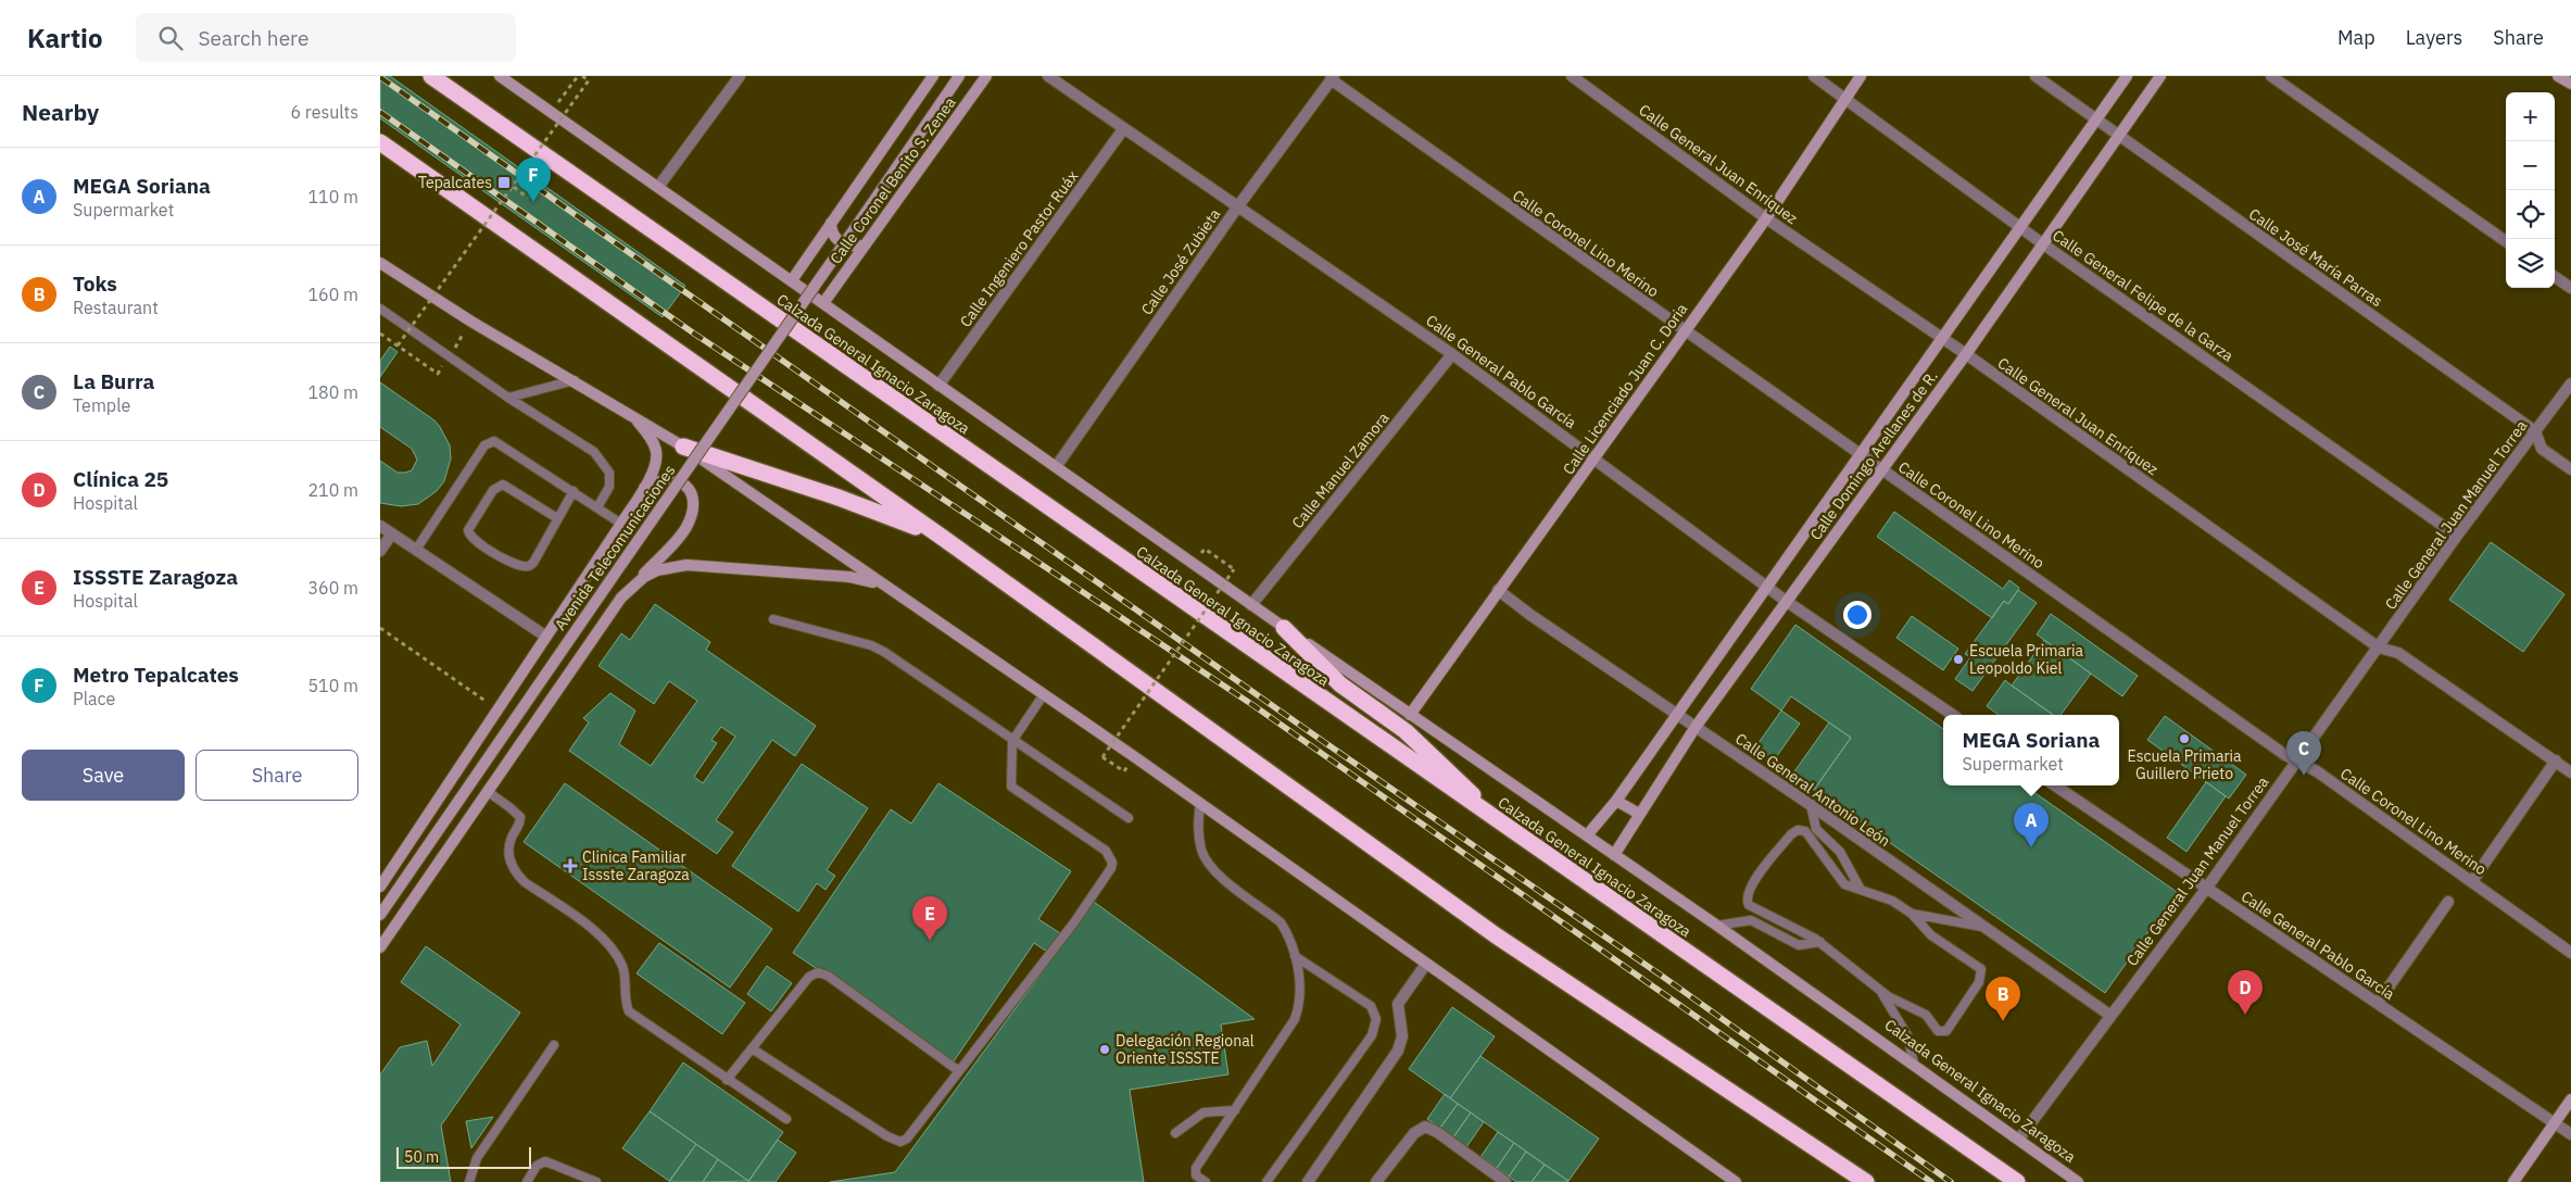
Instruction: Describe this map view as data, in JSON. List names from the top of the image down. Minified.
{"streets":{"highway":["Calzada General Ignacio Zaragoza"],"street":["Calle General Juan Enríquez","Calle Coronel Benito S. Zenea","Calle Coronel Lino Merino","Calle Ingeniero Pastor Ruáx","Calle José María Parras","Calle José Zubieta","Calle General Felipe de la Garza","Calle General Pablo García","Calle Licenciado Juan C. Doria","Calle Domingo Arellanes de R.","Calle Manuel Zamora","Calle General Juan Manuel Torrea","Avenida Telecomunicaciones","Calle General Antonio León"]},"crossings":[["Calle General Juan Enríquez","Calle Licenciado Juan C. Doria"],["Calle General Juan Enríquez","Calle Domingo Arellanes de R."],["Calle General Juan Enríquez","Calle General Juan Manuel Torrea"],["Calle Coronel Benito S. Zenea","Calzada General Ignacio Zaragoza"],["Calle Coronel Benito S. Zenea","Avenida Telecomunicaciones"],["Calle Coronel Lino Merino","Calle José Zubieta"],["Calle Coronel Lino Merino","Calle Licenciado Juan C. Doria"],["Calle Coronel Lino Merino","Calle Domingo Arellanes de R."],["Calle Coronel Lino Merino","Calle General Juan Manuel Torrea"],["Calle Ingeniero Pastor Ruáx","Calzada General Ignacio Zaragoza"],["Calle Ingeniero Pastor Ruáx","Calle General Pablo García"],["Calle José María Parras","Calle Domingo Arellanes de R."],["Calle José María Parras","Calle General Juan Manuel Torrea"],["Calle José Zubieta","Calzada General Ignacio Zaragoza"],["Calle José Zubieta","Calle General Pablo García"],["Calle General Felipe de la Garza","Calle Licenciado Juan C. Doria"],["Calle General Felipe de la Garza","Calle Domingo Arellanes de R."],["Calle General Felipe de la Garza","Calle General Juan Manuel Torrea"],["Calzada General Ignacio Zaragoza","Calle Licenciado Juan C. Doria"],["Calzada General Ignacio Zaragoza","Calle Domingo Arellanes de R."],["Calzada General Ignacio Zaragoza","Calle Manuel Zamora"],["Calzada General Ignacio Zaragoza","Calle General Juan Manuel Torrea"],["Calle General Pablo García","Calle Licenciado Juan C. Doria"],["Calle General Pablo García","Calle Domingo Arellanes de R."],["Calle General Pablo García","Calle Manuel Zamora"],["Calle General Pablo García","Calle General Juan Manuel Torrea"],["Calle Licenciado Juan C. Doria","Calle General Antonio León"],["Calle Domingo Arellanes de R.","Calle General Antonio León"],["Calle General Juan Manuel Torrea","Calle General Antonio León"]],"places":{"transit":["Tepalcates"],"other":["Escuela Primaria Leopoldo Kiel","Escuela Primaria Guillero Prieto","Delegación Regional Oriente ISSSTE"],"health":["Clinica Familiar Issste Zaragoza"]},"scale_bar":"50 m","page":{"header":"Kartio","search":"Search here","nav":["Map","Layers","Share"],"heading":["Nearby","6 results"],"map_buttons":["+","−"],"list":[{"mark":"A","name":"MEGA Soriana","note":"Supermarket","value":"110 m"},{"mark":"B","name":"Toks","note":"Restaurant","value":"160 m"},{"mark":"C","name":"La Burra","note":"Temple","value":"180 m"},{"mark":"D","name":"Clínica 25","note":"Hospital","value":"210 m"},{"mark":"E","name":"ISSSTE Zaragoza","note":"Hospital","value":"360 m"},{"mark":"F","name":"Metro Tepalcates","note":"Place","value":"510 m"}],"pins":["F","C","A","E","D","B"],"popup":["MEGA Soriana","Supermarket"],"buttons":["Save","Share"],"scale":"50 m"}}
